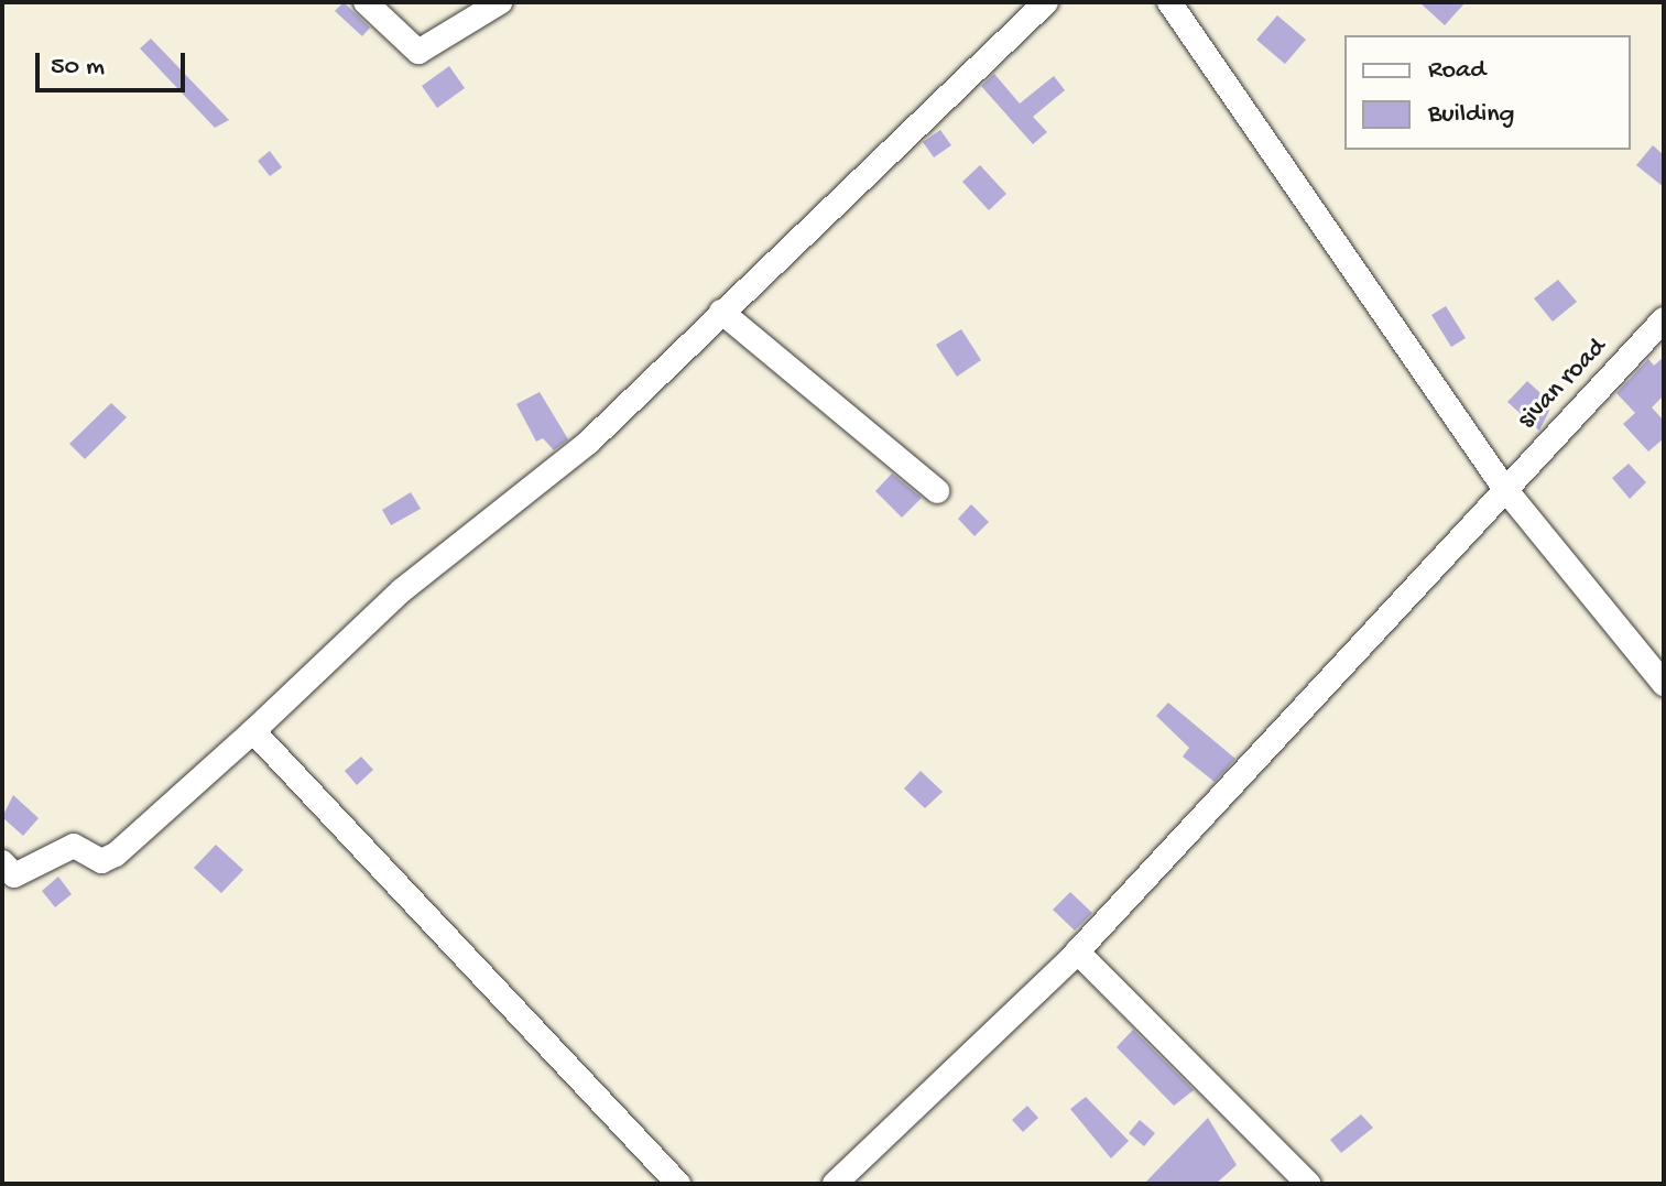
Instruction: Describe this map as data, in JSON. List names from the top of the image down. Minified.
{"streets":{"street":["sivan road"]},"legend":["Road","Building"],"scale_bar":"50 m"}
